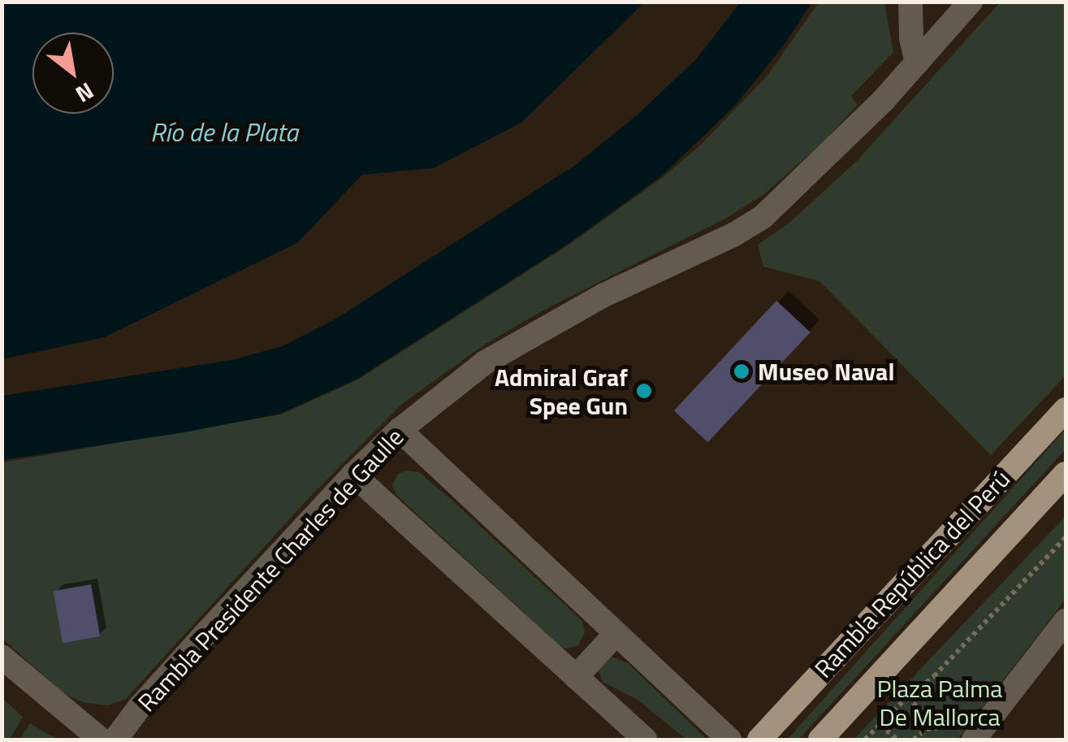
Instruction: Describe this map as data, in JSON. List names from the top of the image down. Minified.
{"streets":{"main road":["Rambla República del Perú"],"street":["Rambla Presidente Charles de Gaulle"]},"water":["Río de la Plata"],"parks":["Plaza Palma De Mallorca"],"places":["Museo Naval","Admiral Graf Spee Gun"],"north":"bottom right"}
